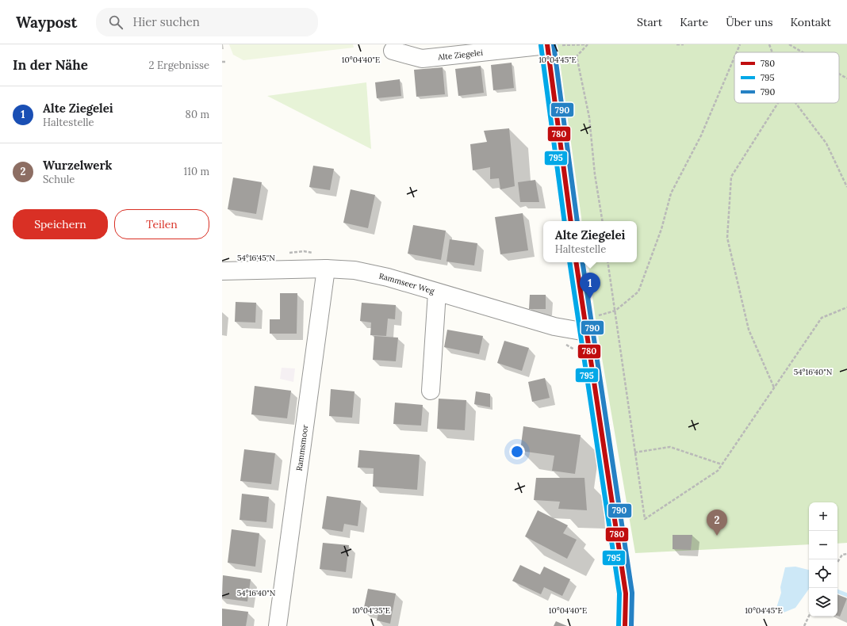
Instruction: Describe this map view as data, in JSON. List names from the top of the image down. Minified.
{"streets":{"street":["Alte Ziegelei","Rammseer Weg","Rammsmoor"]},"crossings":[["Rammseer Weg","Rammsmoor"]],"lines":["transit line 780","transit line 790","transit line 795"],"legend":["780","795","790"],"page":{"header":"Waypost","search":"Hier suchen","nav":["Start","Karte","Über uns","Kontakt"],"heading":["In der Nähe","2 Ergebnisse"],"list":[{"mark":"1","name":"Alte Ziegelei","note":"Haltestelle","value":"80 m"},{"mark":"2","name":"Wurzelwerk","note":"Schule","value":"110 m"}],"buttons":["Speichern","Teilen"],"popup":["Alte Ziegelei","Haltestelle"],"pins":["1","2"],"map_buttons":["+","−"]},"coordinates":["10°04'40\"E","10°04'45\"E","54°16'45\"N","54°16'40\"N","10°04'35\"E"]}
